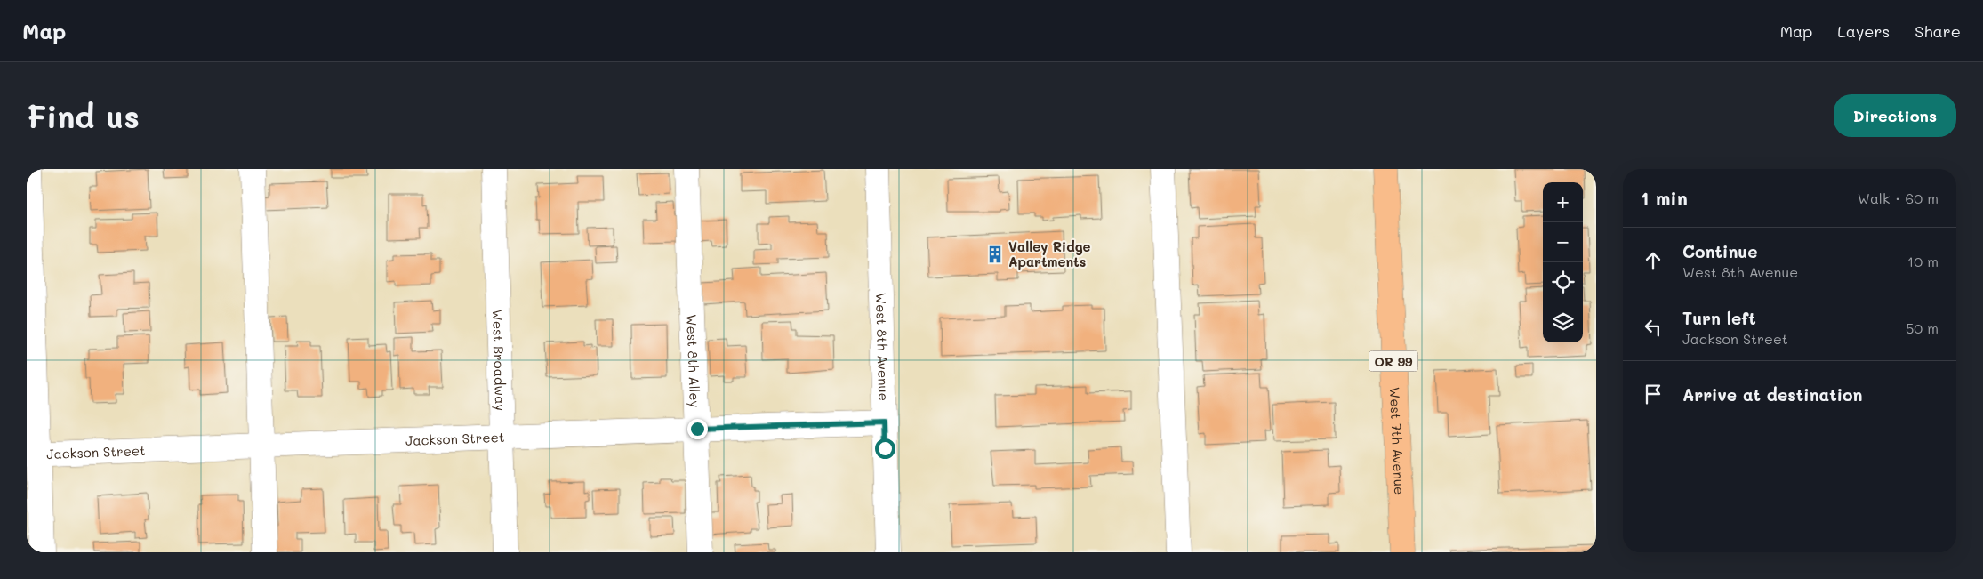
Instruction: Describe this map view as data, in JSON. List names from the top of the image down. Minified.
{"streets":{"main road":["OR 99","West 7th Avenue"],"street":["West 8th Avenue","West 8th Alley","West Broadway","Jackson Street"]},"crossings":[["West 8th Avenue","Jackson Street"],["West 8th Alley","Jackson Street"],["West Broadway","Jackson Street"]],"places":{"building":["Valley Ridge Apartments"]},"page":{"header":"Map","nav":["Map","Layers","Share"],"buttons":"Directions","title":"Find us","heading":["1 min","Walk · 60 m"],"map_buttons":["+","−"],"list":[["Continue","West 8th Avenue","10 m"],["Turn left","Jackson Street","50 m"],"Arrive at destination"]}}
